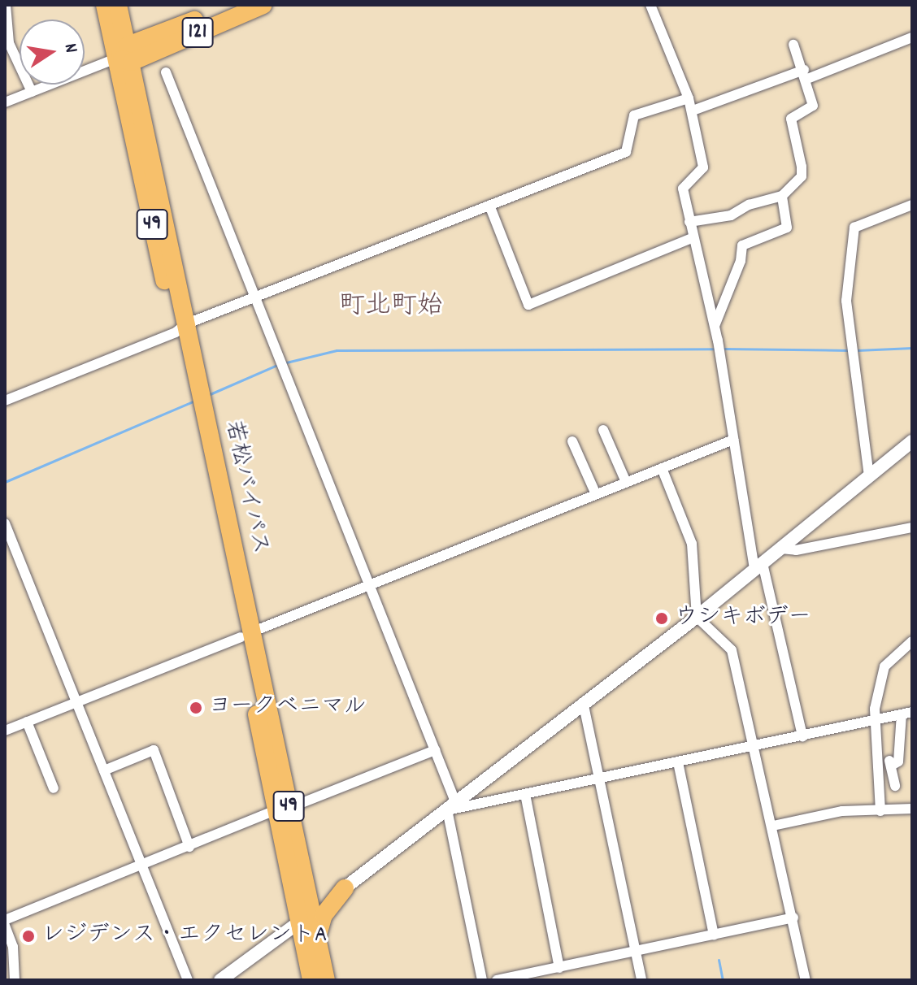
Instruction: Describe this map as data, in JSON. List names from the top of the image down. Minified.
{"streets":{"highway":["121","49","若松バイパス"]},"crossings":[["121","若松バイパス"]],"districts":["町北町始"],"places":["ウシキボデー","ヨークベニマル","レジデンス・エクセレントA"],"north":"right"}
